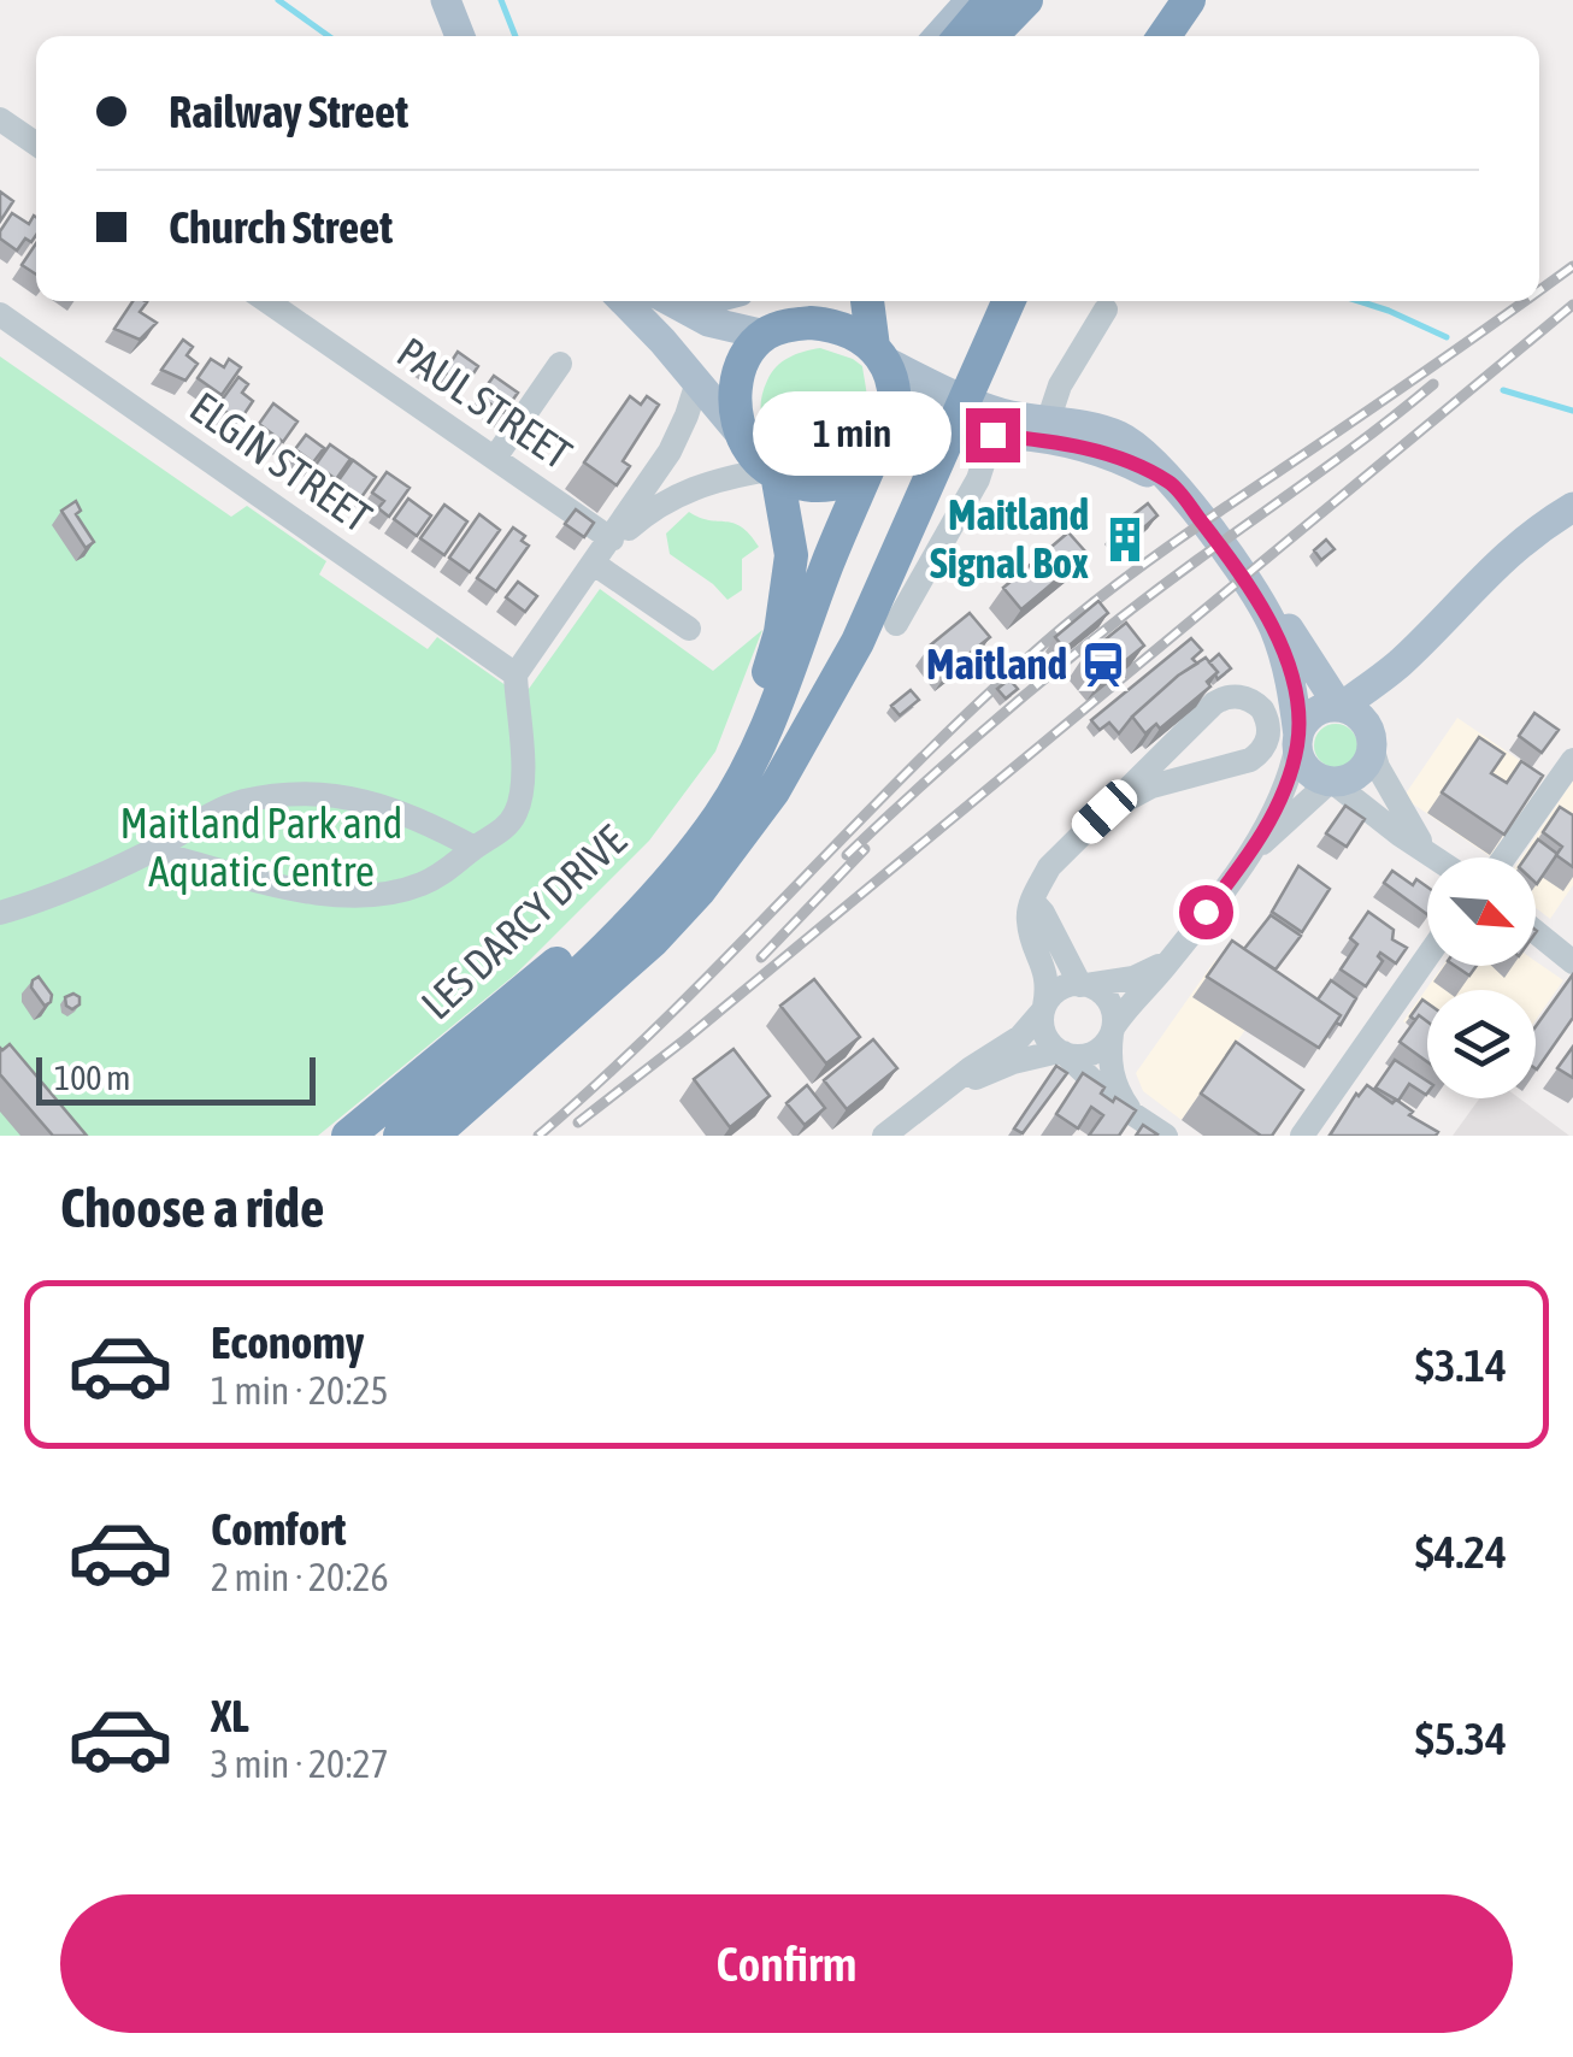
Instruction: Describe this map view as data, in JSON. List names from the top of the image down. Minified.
{"streets":{"highway":["LES DARCY DRIVE"],"street":["PAUL STREET","ELGIN STREET"]},"parks":["Maitland Park and Aquatic Centre"],"places":{"building":["Maitland Signal Box"],"station":["Maitland"]},"scale_bar":"100 m","north":"bottom right","page":{"banner":["Railway Street","Church Street"],"bubble":"1 min","scale":"100 m","heading":"Choose a ride","list":[{"name":"Economy","note":"1 min · 20:25","value":"$3.14"},{"name":"Comfort","note":"2 min · 20:26","value":"$4.24"},{"name":"XL","note":"3 min · 20:27","value":"$5.34"}],"buttons":"Confirm"}}
